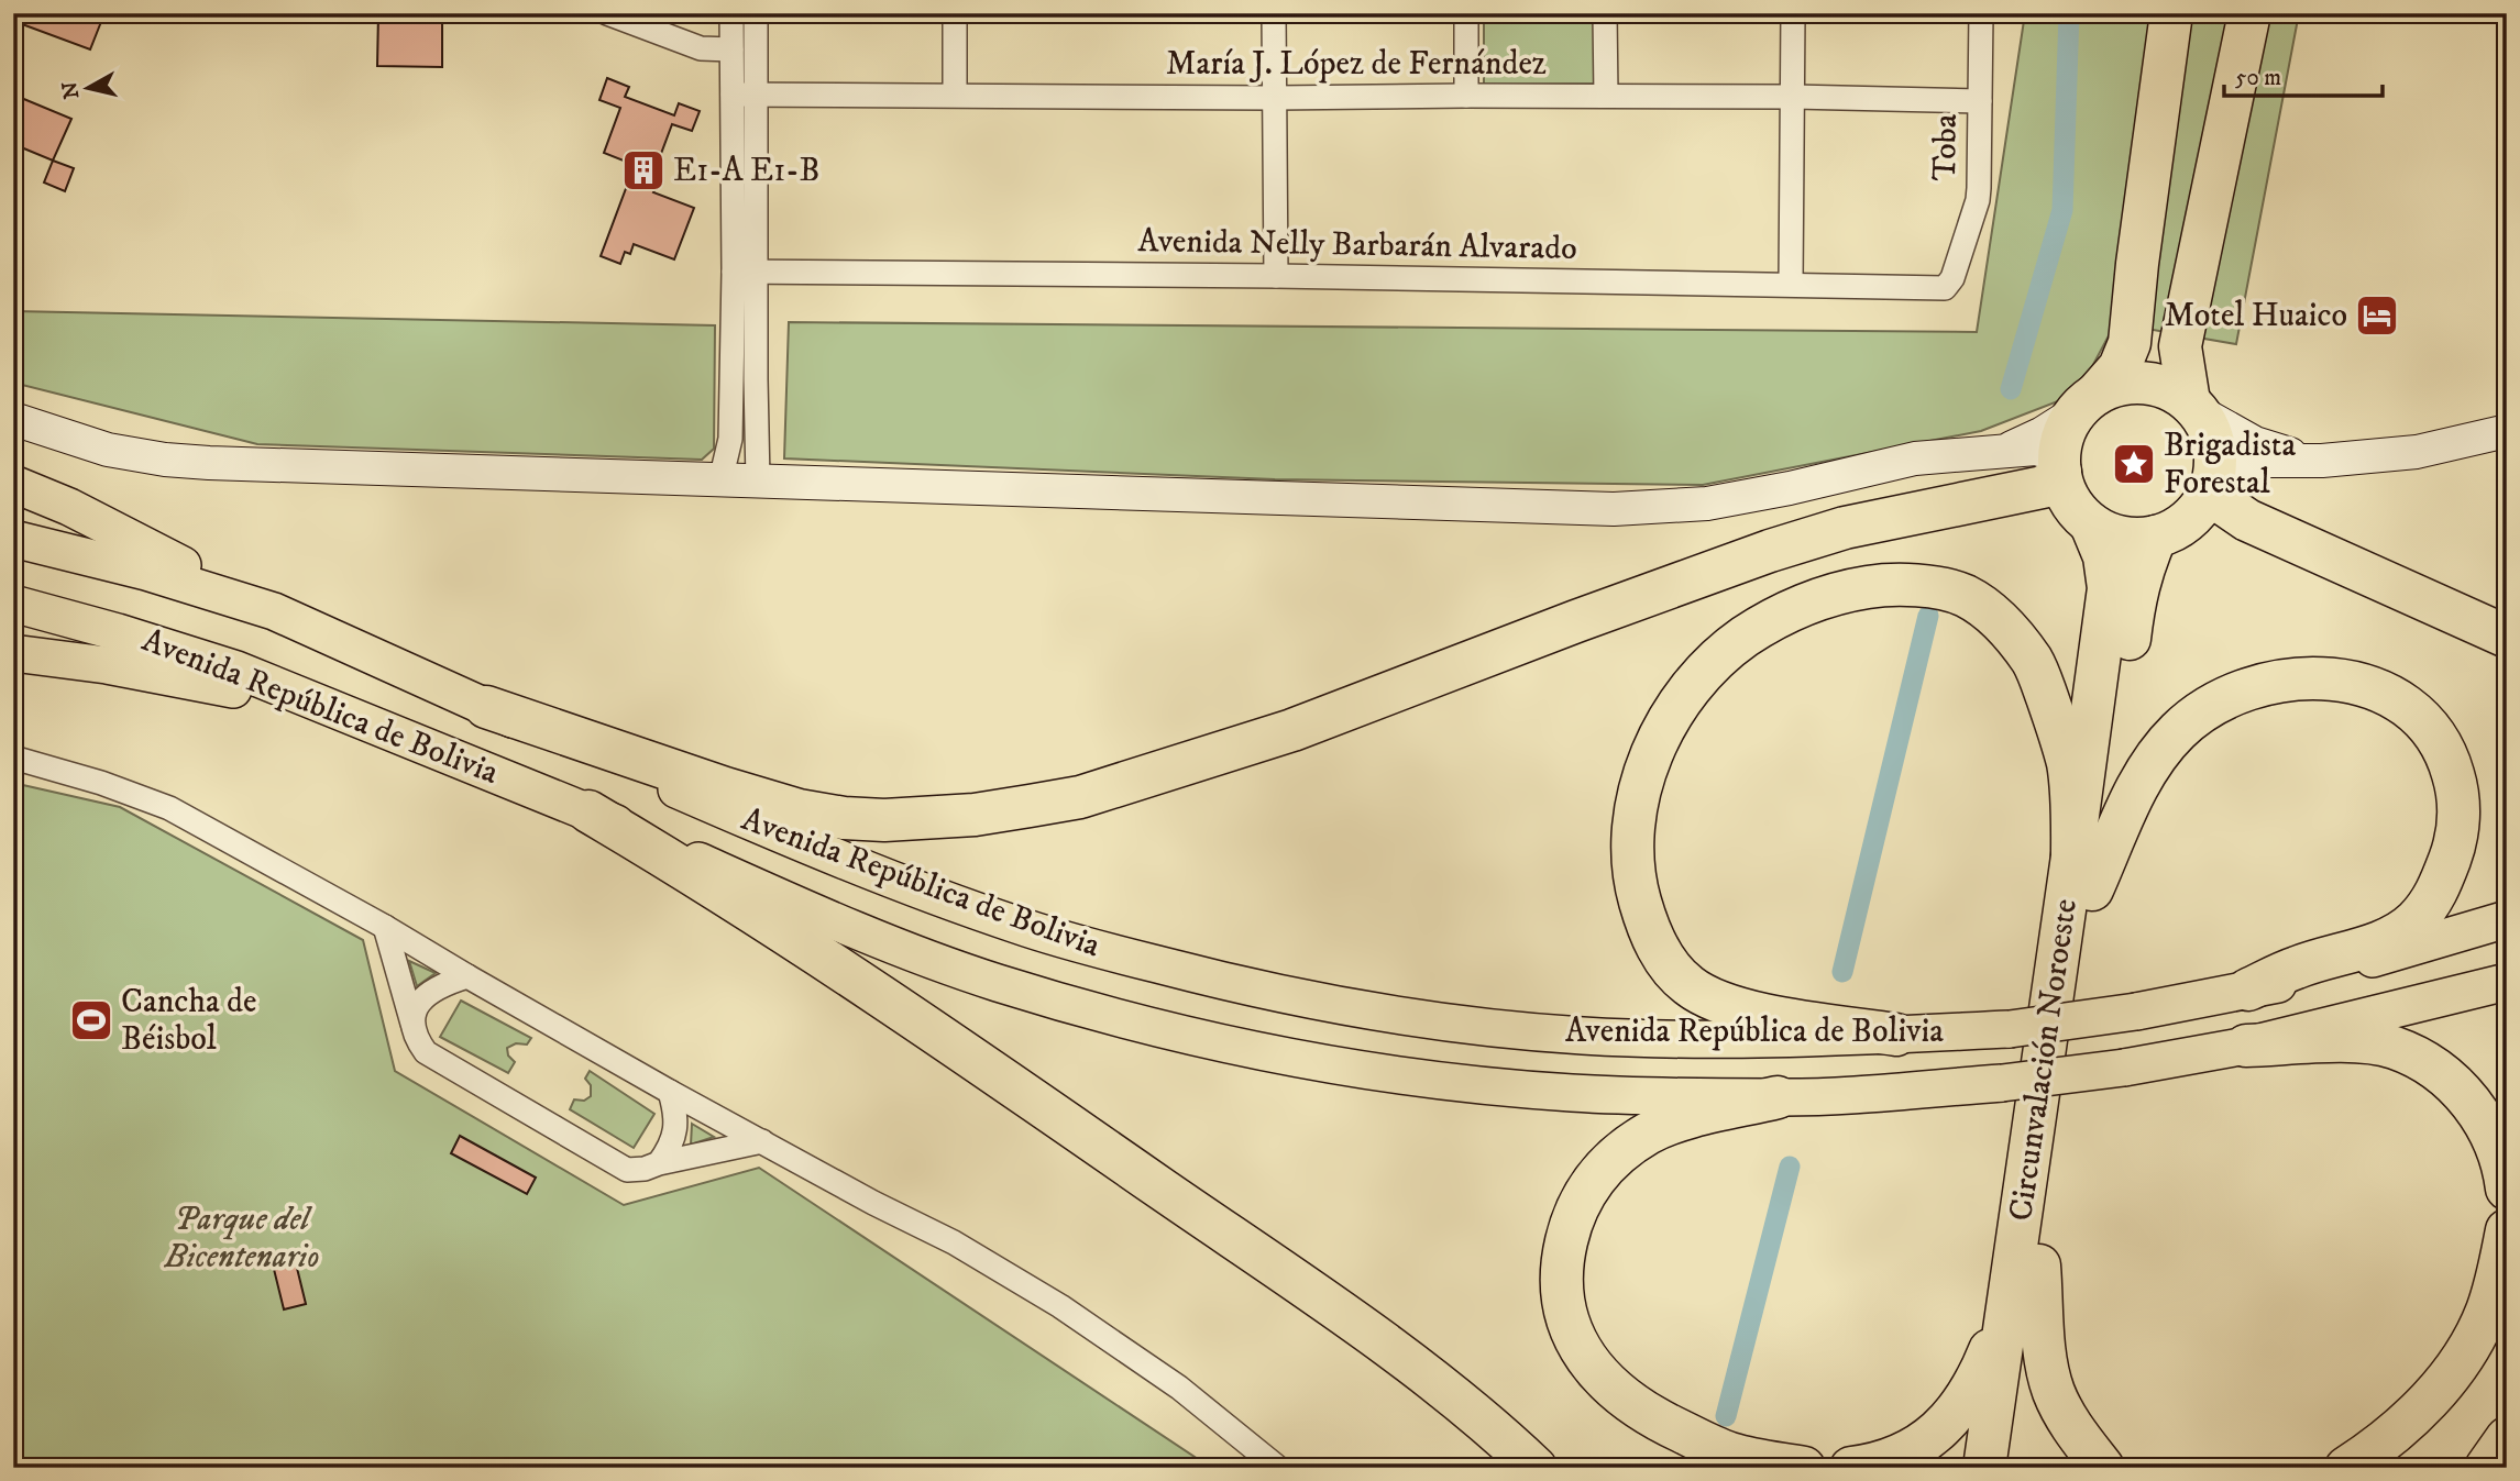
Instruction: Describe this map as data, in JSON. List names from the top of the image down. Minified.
{"streets":{"highway":["Circunvalación Noroeste"],"main road":["Avenida República de Bolivia"],"street":["María J. López de Fernández","Toba","Avenida Nelly Barbarán Alvarado"]},"crossings":[["María J. López de Fernández","Toba"],["Toba","Avenida Nelly Barbarán Alvarado"]],"parks":["Parque del Bicentenario"],"places":{"building":["E1-A E1-B"],"hotel":["Motel Huaico"],"place":["Brigadista Forestal"],"sports":["Cancha de Béisbol"]},"scale_bar":"50 m","north":"left"}
